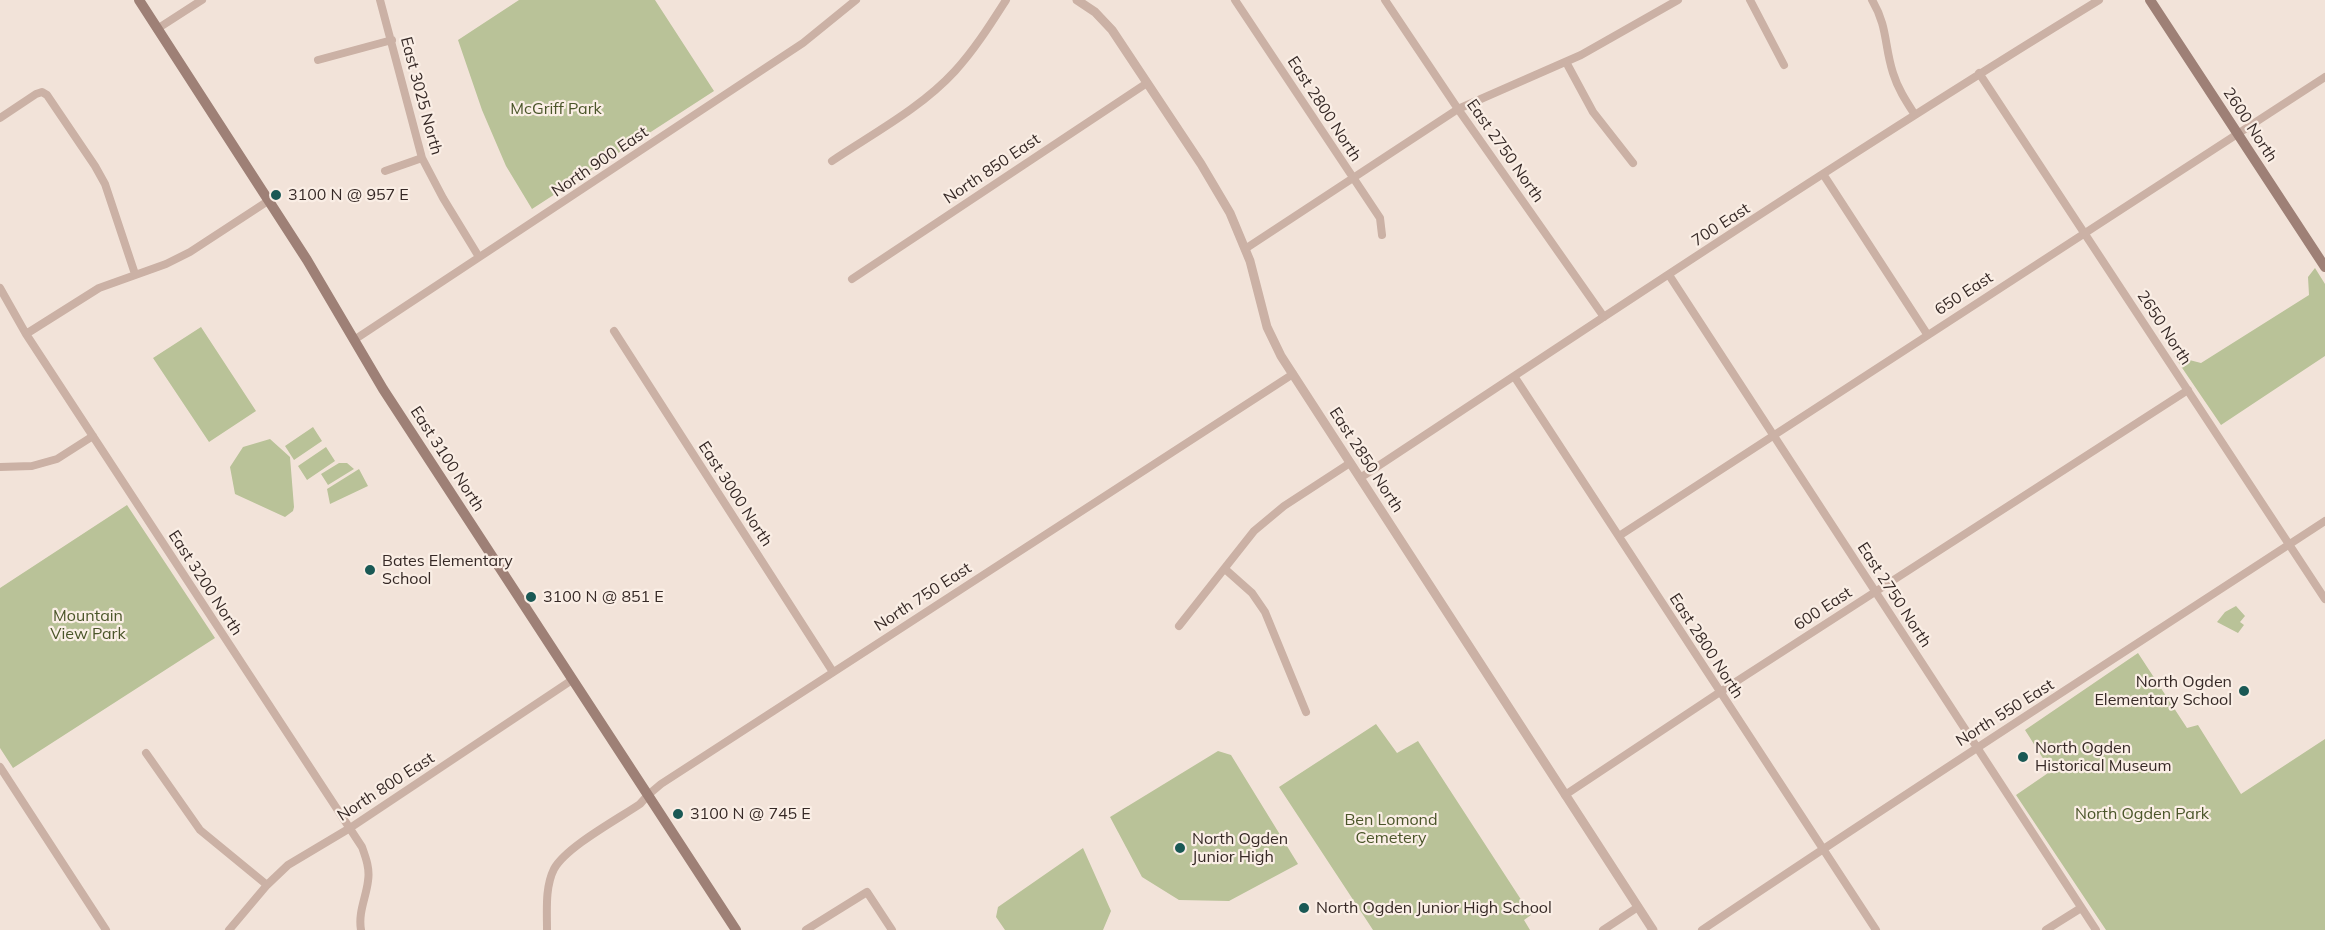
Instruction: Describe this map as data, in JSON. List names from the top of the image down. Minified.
{"streets":{"main road":["2600 North","East 3100 North"],"street":["East 3025 North","East 2800 North","East 2750 North","North 900 East","North 850 East","700 East","650 East","2650 North","East 2850 North","East 3000 North","East 3200 North","North 750 East","600 East","North 550 East","North 800 East"]},"crossings":[["East 3025 North","North 900 East"],["East 2800 North","700 East"],["East 2800 North","650 East"],["East 2800 North","600 East"],["East 2800 North","North 550 East"],["2600 North","650 East"],["East 2750 North","700 East"],["East 2750 North","650 East"],["East 2750 North","600 East"],["East 2750 North","North 550 East"],["North 900 East","East 3100 North"],["North 850 East","East 2850 North"],["700 East","2650 North"],["700 East","East 2850 North"],["650 East","2650 North"],["2650 North","600 East"],["2650 North","North 550 East"],["East 3100 North","North 750 East"],["East 3100 North","North 800 East"],["East 2850 North","North 750 East"],["East 2850 North","600 East"],["East 3000 North","North 750 East"],["East 3200 North","North 800 East"]],"parks":["McGriff Park","Mountain View Park","North Ogden Park","Ben Lomond Cemetery"],"places":["3100 N @ 957 E","Bates Elementary School","3100 N @ 851 E","North Ogden Elementary School","North Ogden Historical Museum","3100 N @ 745 E","North Ogden Junior High","North Ogden Junior High School"]}
